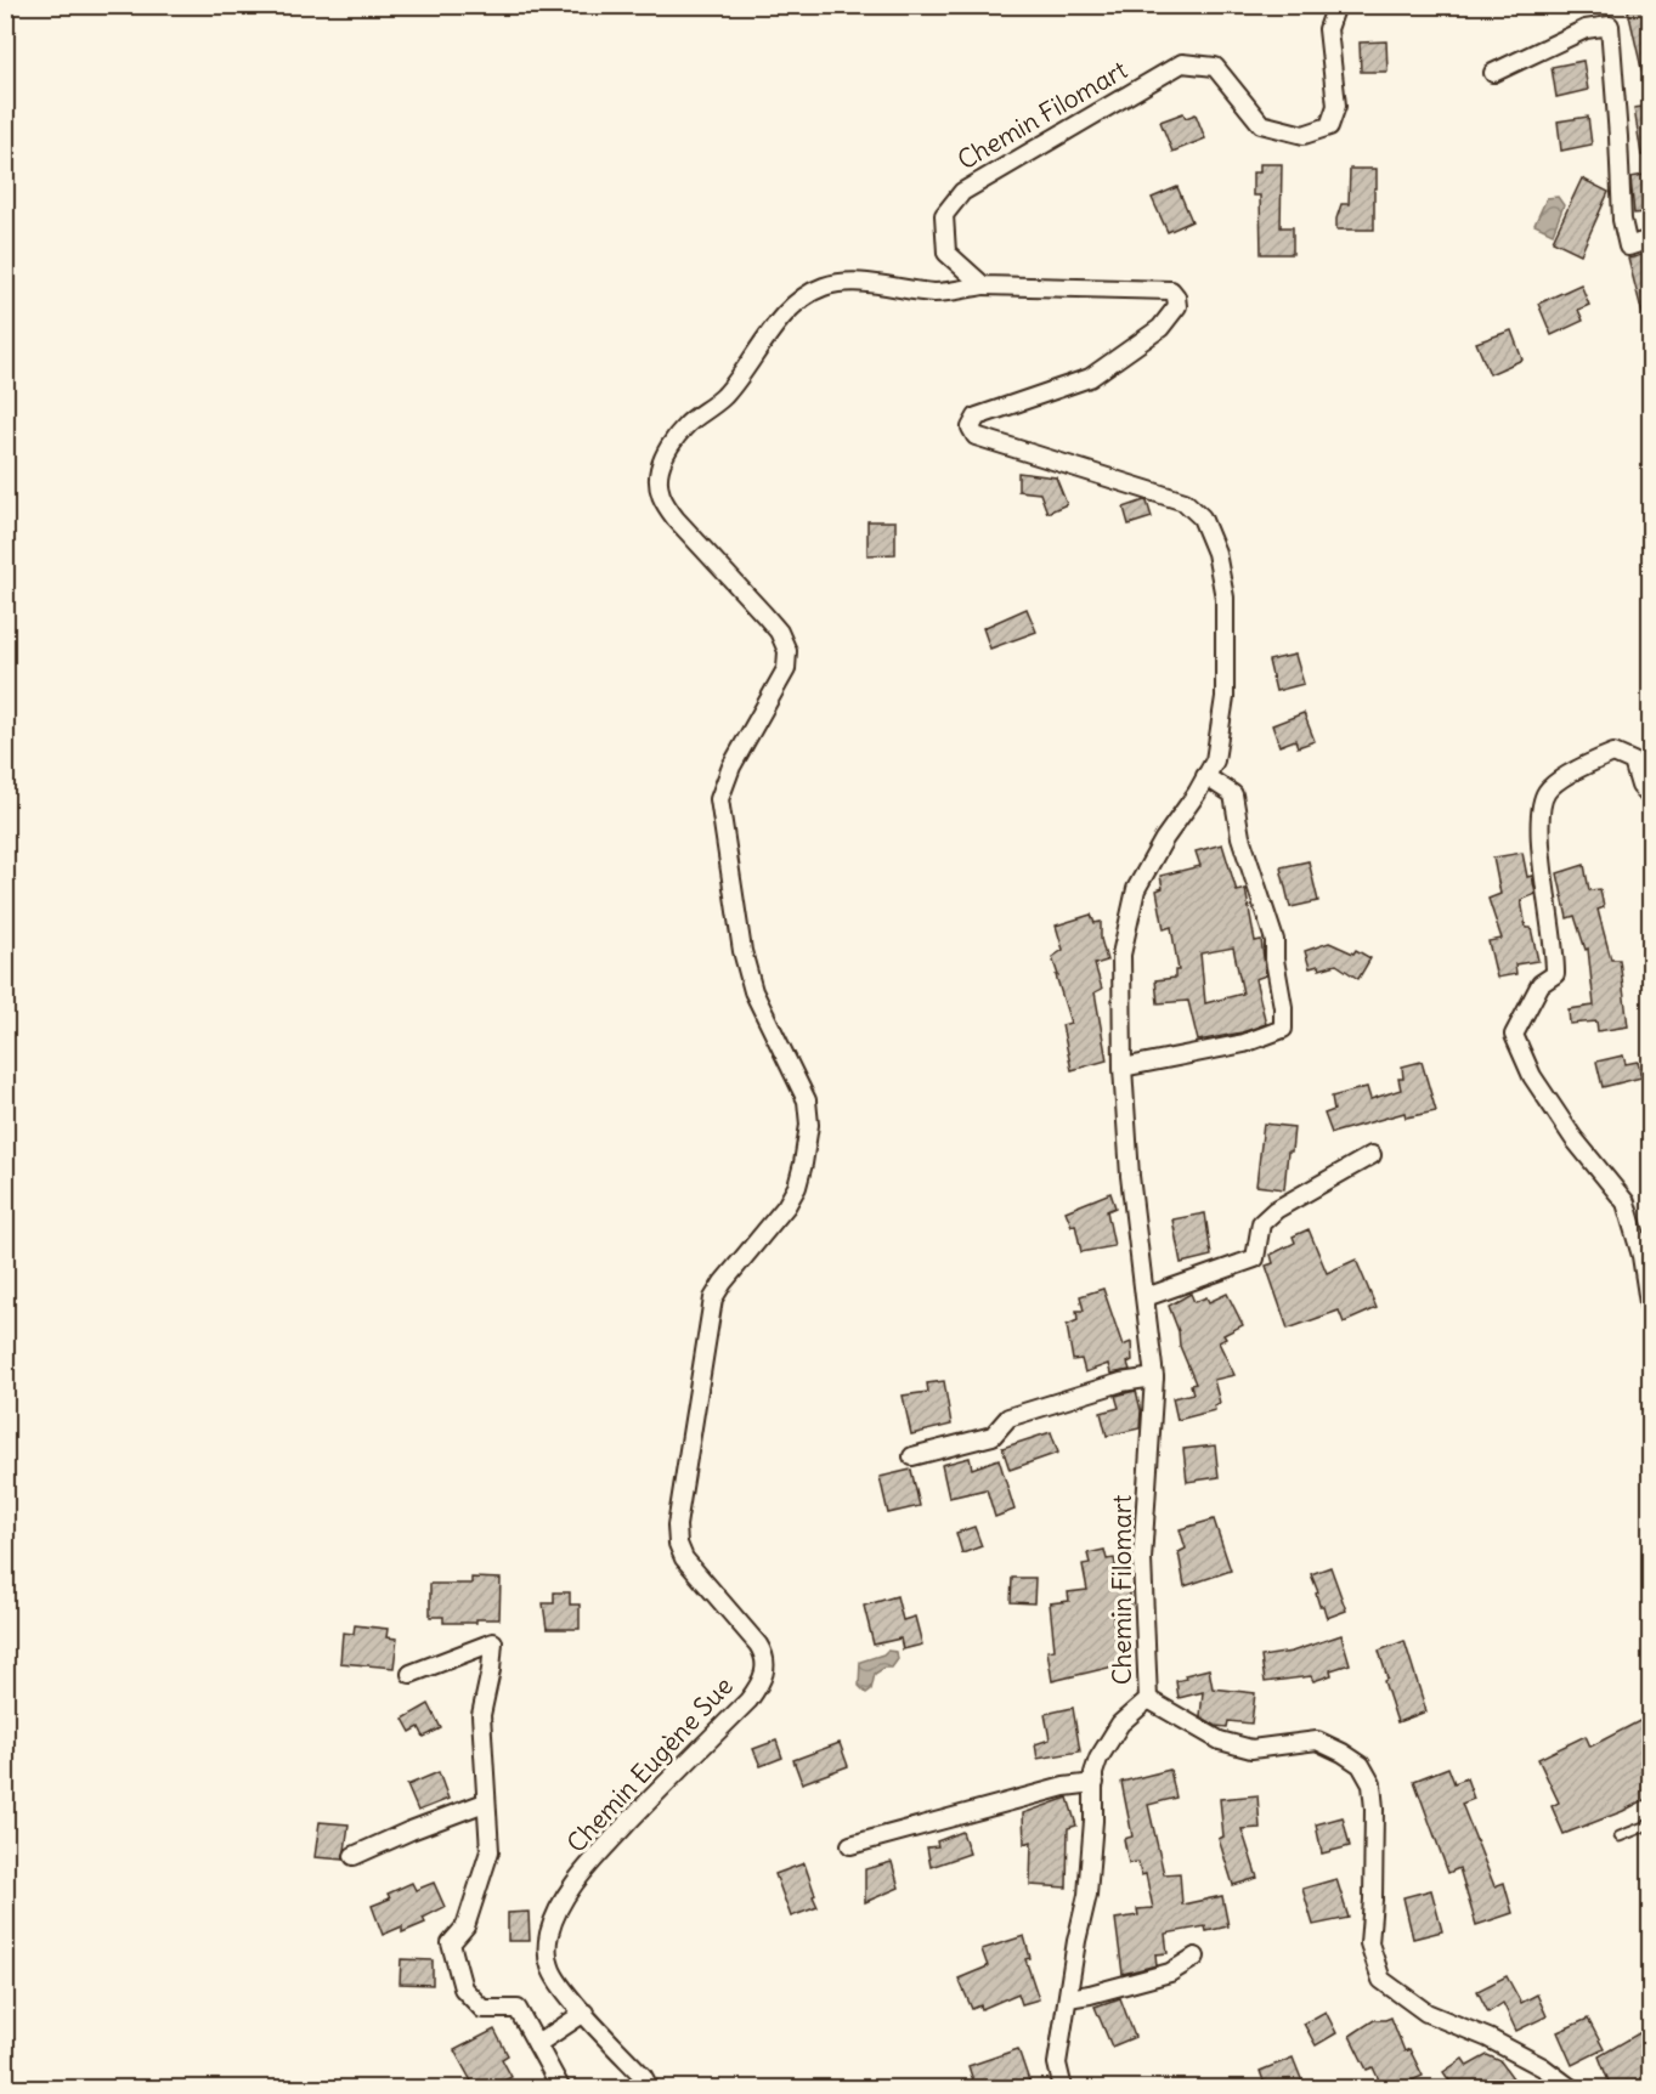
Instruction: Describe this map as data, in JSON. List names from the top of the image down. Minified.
{"streets":{"street":["Chemin Filomart","Chemin Eugène Sue"]},"crossings":[["Chemin Filomart","Chemin Eugène Sue"]]}
